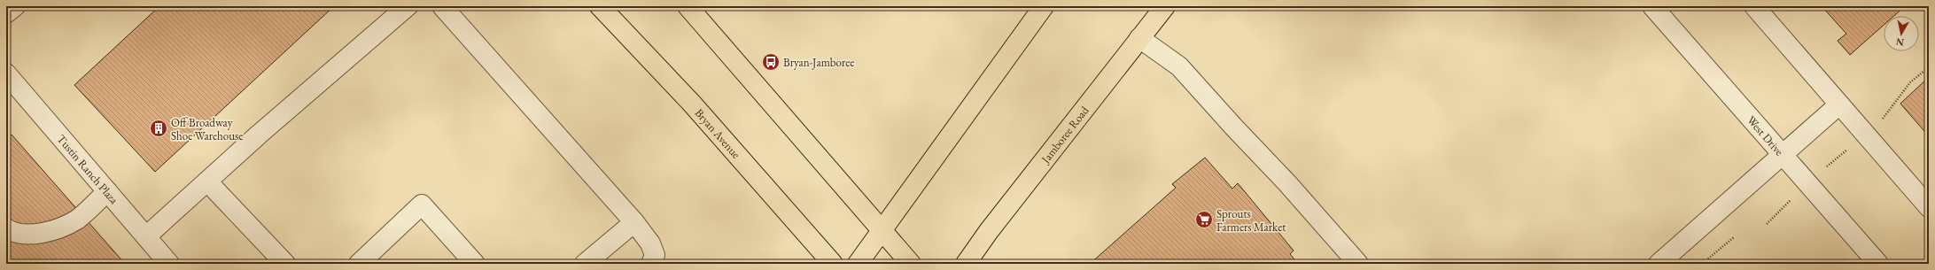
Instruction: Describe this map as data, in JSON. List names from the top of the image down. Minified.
{"streets":{"main road":["Bryan Avenue","Jamboree Road"],"street":["West Drive","Tustin Ranch Plaza"]},"places":{"bus stop":["Bryan-Jamboree"],"building":["Off Broadway Shoe Warehouse"],"supermarket":["Sprouts Farmers Market"]},"north":"bottom"}
